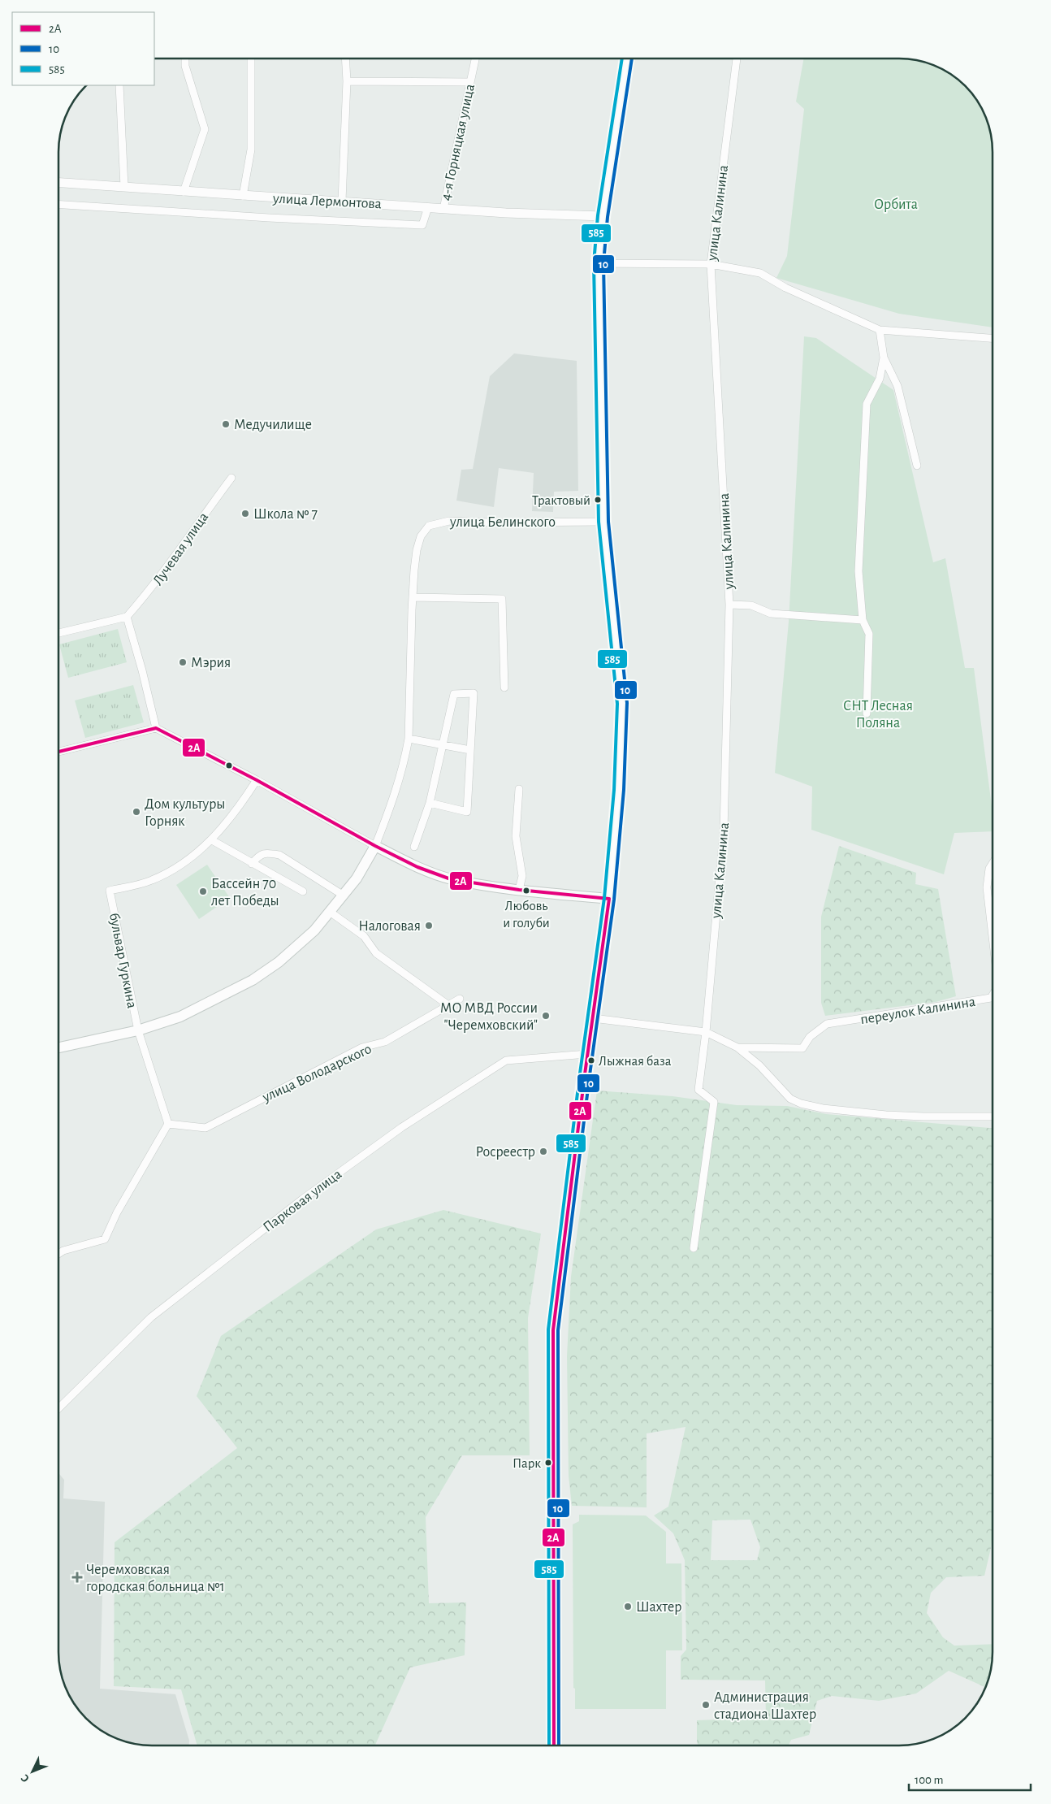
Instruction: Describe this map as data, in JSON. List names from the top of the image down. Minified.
{"streets":{"main road":["улица Белинского"],"street":["4-я Горняцкая улица","улица Лермонтова","улица Калинина","Лучевая улица","бульвар Гуркина","переулок Калинина","улица Володарского","Парковая улица"]},"crossings":[["4-я Горняцкая улица","улица Лермонтова"],["улица Белинского","бульвар Гуркина"],["бульвар Гуркина","улица Володарского"]],"parks":["Орбита","СНТ Лесная Поляна"],"places":{"other":["Медучилище","Трактовый","Школа № 7","Мэрия","Дом культуры Горняк","Любовь и голуби","Бассейн 70 лет Победы","Налоговая","МО МВД России \"Черемховский\"","Лыжная база","Росреестр","Парк","Шахтер","Администрация стадиона Шахтер"],"health":["Черемховская городская больница №1"]},"lines":["transit line 585","transit line 10","transit line 2А"],"legend":["2А","10","585"],"scale_bar":"100 m","north":"bottom left"}
